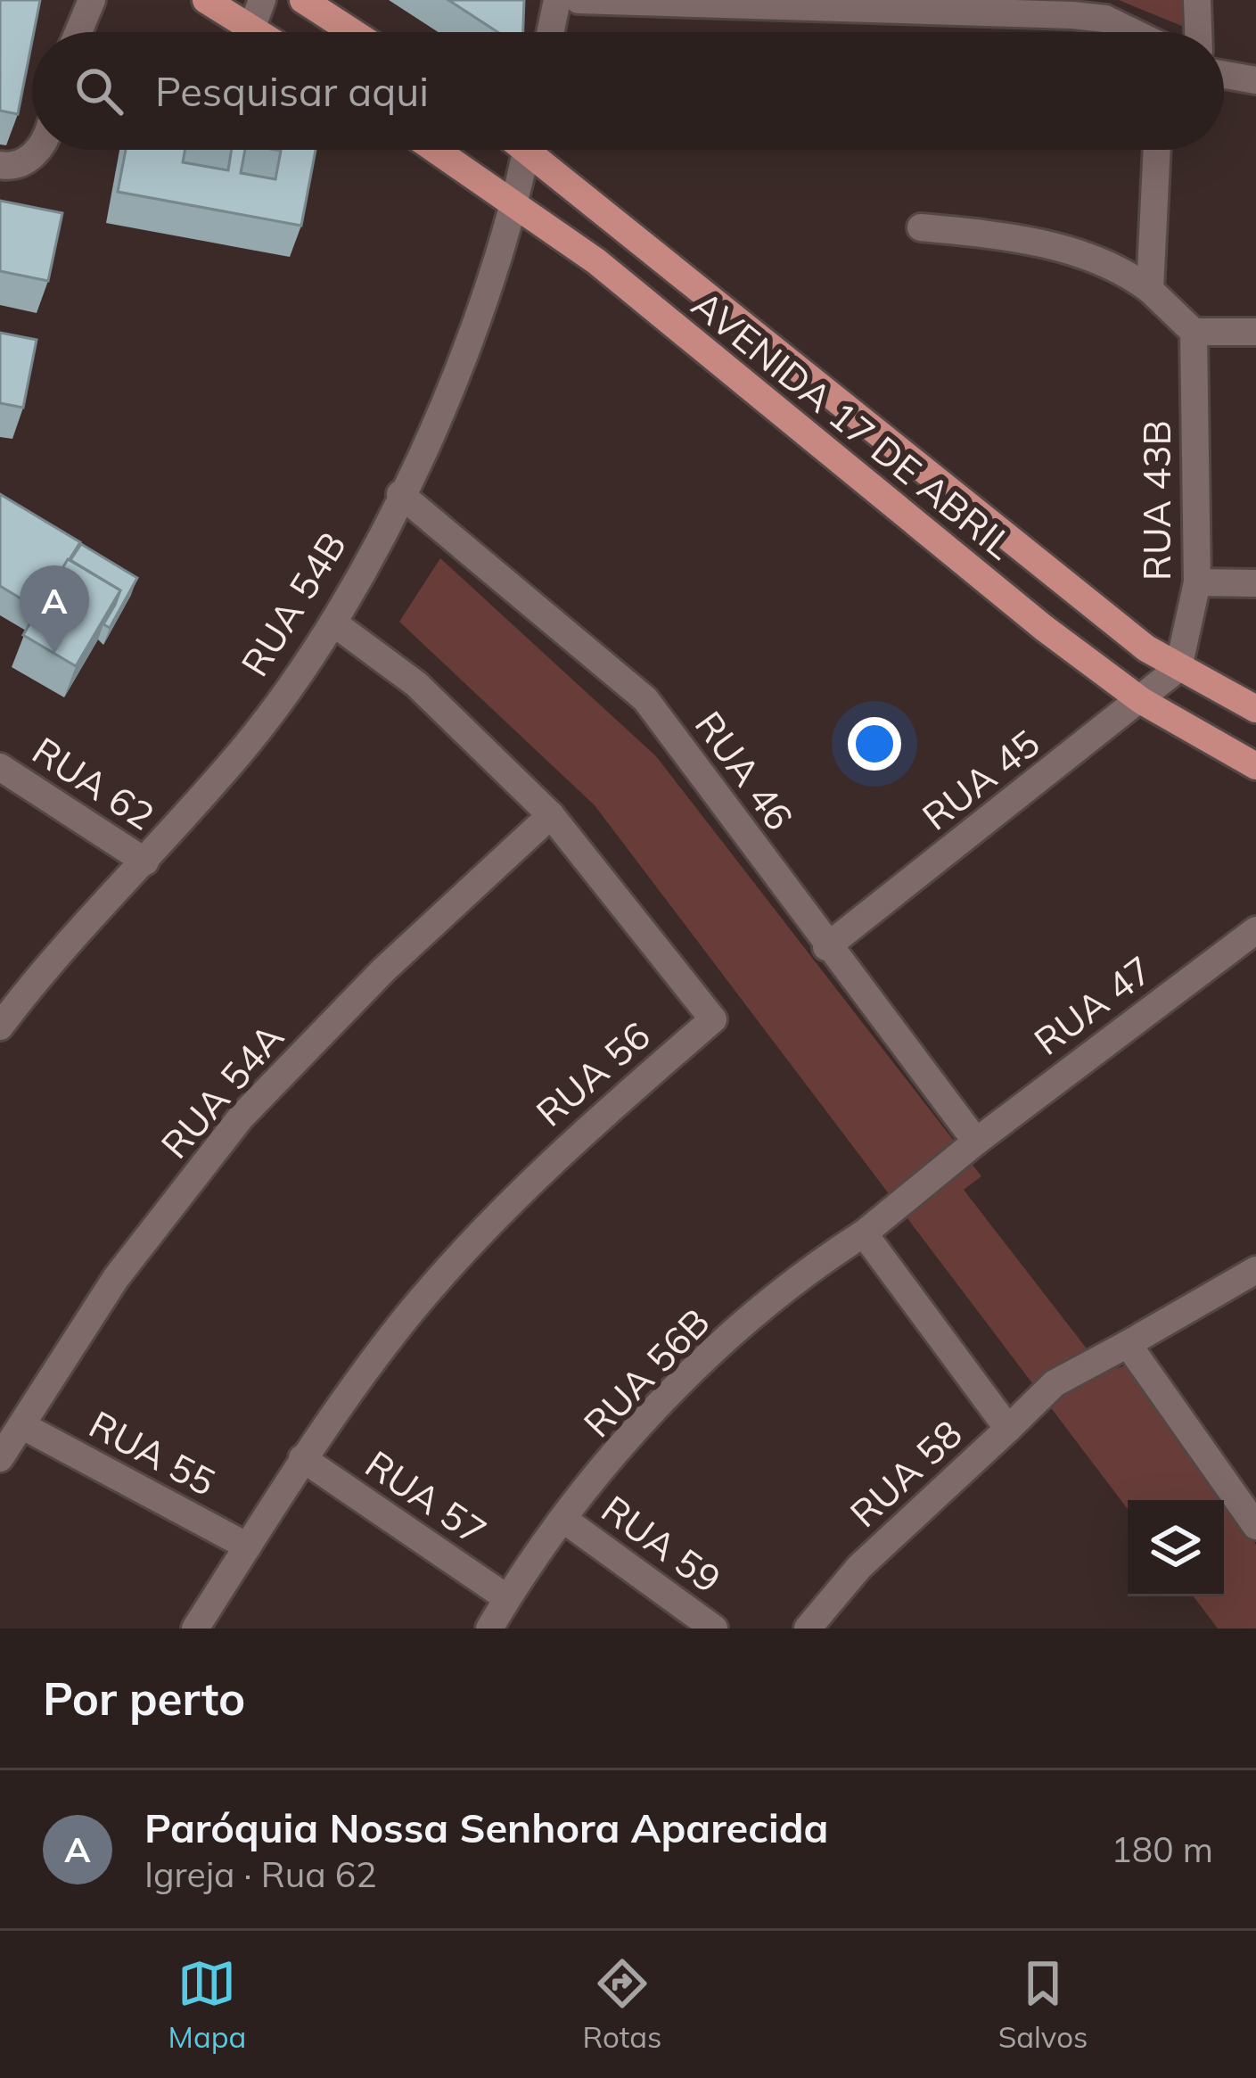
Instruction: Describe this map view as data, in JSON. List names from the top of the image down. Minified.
{"streets":{"main road":["AVENIDA 17 DE ABRIL"],"street":["RUA 43B","RUA 54B","RUA 46","RUA 45","RUA 62","RUA 47","RUA 56","RUA 54A","RUA 56B","RUA 55","RUA 58","RUA 57","RUA 59"]},"crossings":[["AVENIDA 17 DE ABRIL","RUA 43B"],["AVENIDA 17 DE ABRIL","RUA 54B"],["AVENIDA 17 DE ABRIL","RUA 45"],["RUA 43B","RUA 45"],["RUA 54B","RUA 46"],["RUA 54B","RUA 62"],["RUA 54B","RUA 56"],["RUA 46","RUA 45"],["RUA 46","RUA 47"],["RUA 47","RUA 56B"],["RUA 47","RUA 58"],["RUA 56","RUA 54A"],["RUA 56","RUA 55"],["RUA 56","RUA 57"],["RUA 54A","RUA 55"],["RUA 56B","RUA 58"],["RUA 56B","RUA 57"],["RUA 56B","RUA 59"]],"page":{"search":"Pesquisar aqui","pins":"A","heading":"Por perto","list":[{"mark":"A","name":"Paróquia Nossa Senhora Aparecida","note":"Igreja · Rua 62","value":"180 m"}],"nav":["Mapa","Rotas","Salvos"]}}
